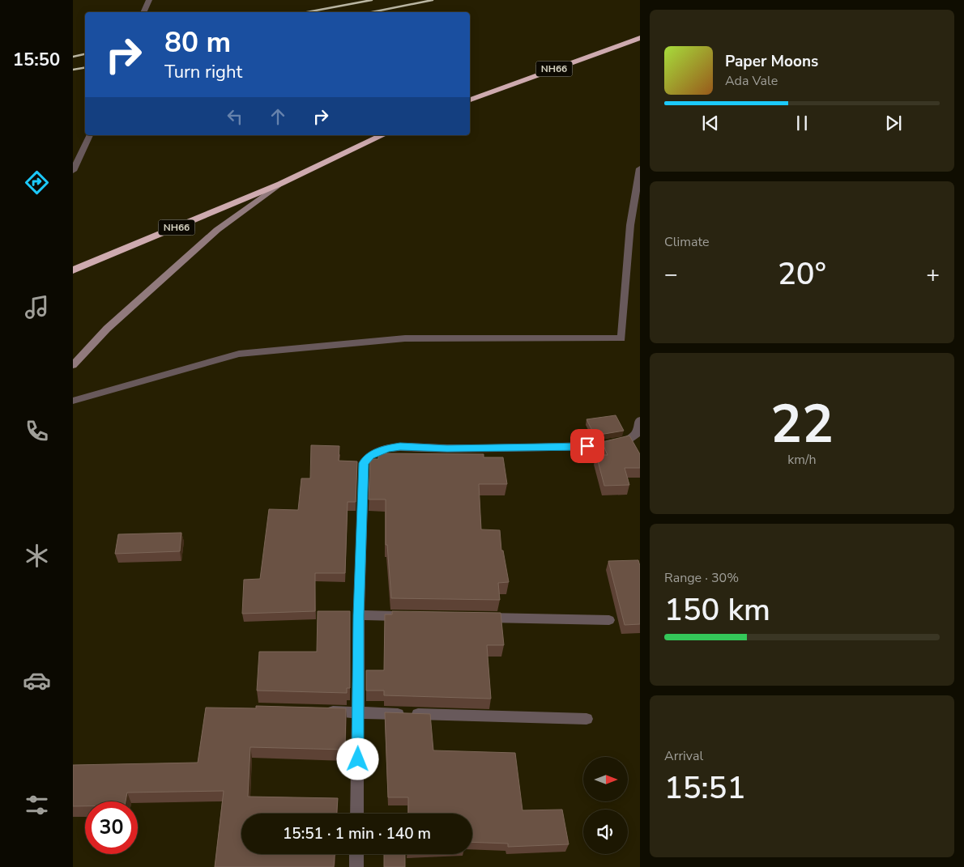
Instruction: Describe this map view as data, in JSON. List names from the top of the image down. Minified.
{"streets":{"highway":["NH66"]},"north":"right","page":{"tabs":"15:50","turn":["80 m","Turn right"],"song":["Paper Moons","Ada Vale"],"tile":["Climate",["22","km/h"],["Range · 30%","150 km"],["Arrival","15:51"]],"heat":["−","20°","+"],"limit":"30","trip":"15:51 · 1 min · 140 m"}}
